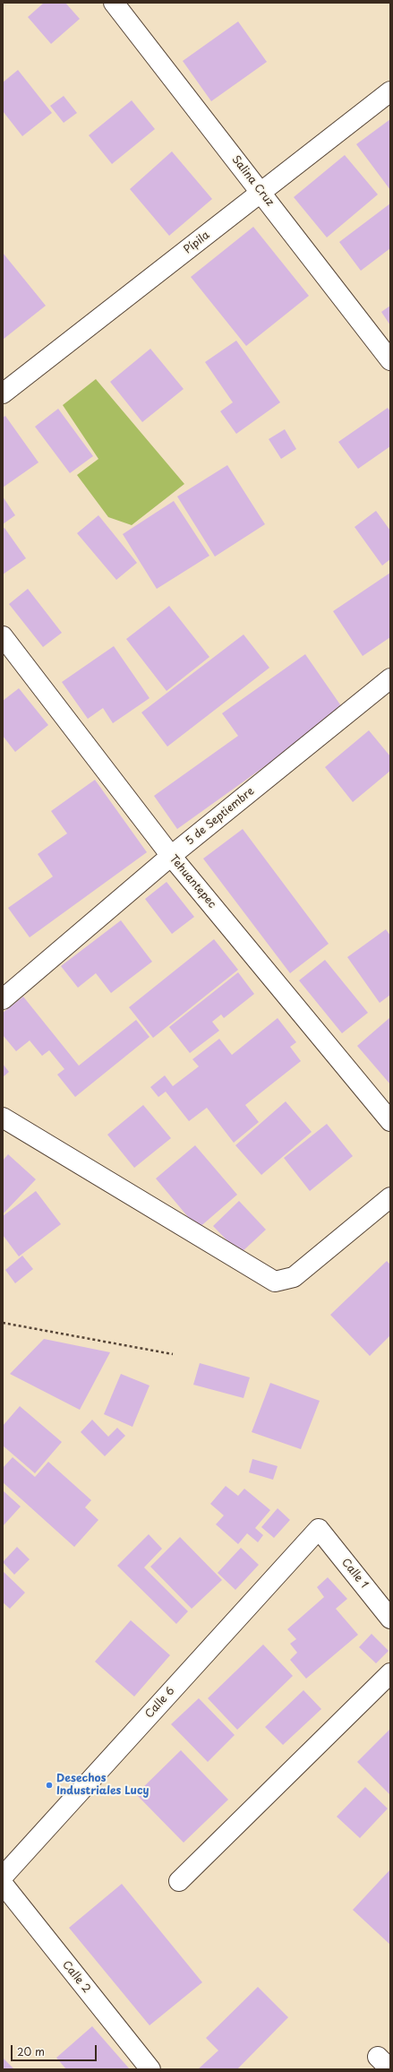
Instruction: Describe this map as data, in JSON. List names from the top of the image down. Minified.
{"streets":{"street":["Salina Cruz","Pípila","5 de Septiembre","Tehuantepec","Calle 1","Calle 6","Calle 2"]},"crossings":[["Salina Cruz","Pípila"],["5 de Septiembre","Tehuantepec"],["Calle 1","Calle 6"]],"places":["Desechos Industriales Lucy"],"scale_bar":"20 m"}
